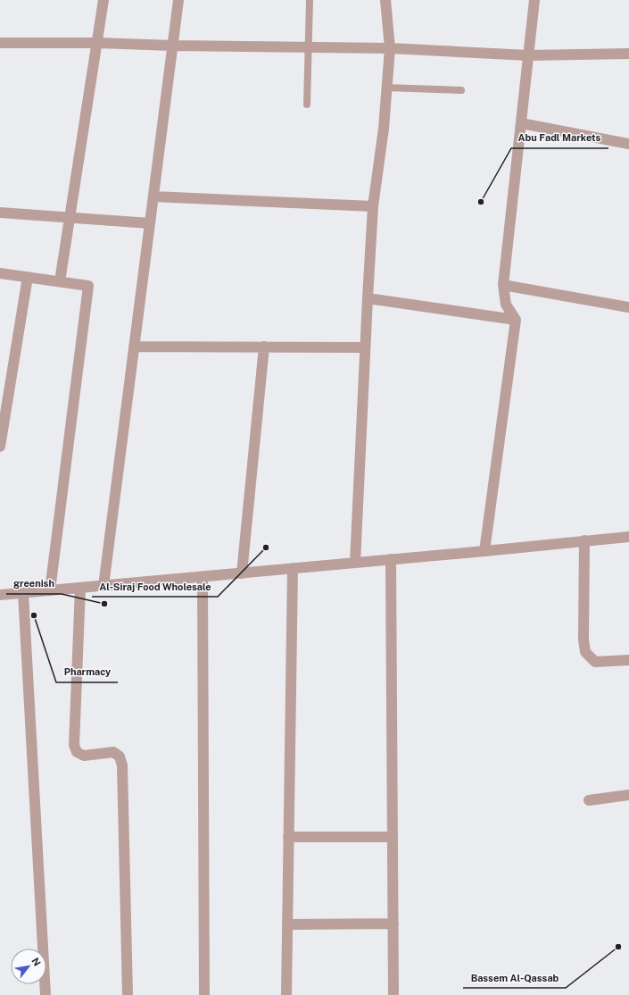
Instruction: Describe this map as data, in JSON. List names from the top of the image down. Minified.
{"places":["Abu Fadl Markets","Al-Siraj Food Wholesale","greenish","Pharmacy","Bassem Al-Qassab"],"north":"top right"}
